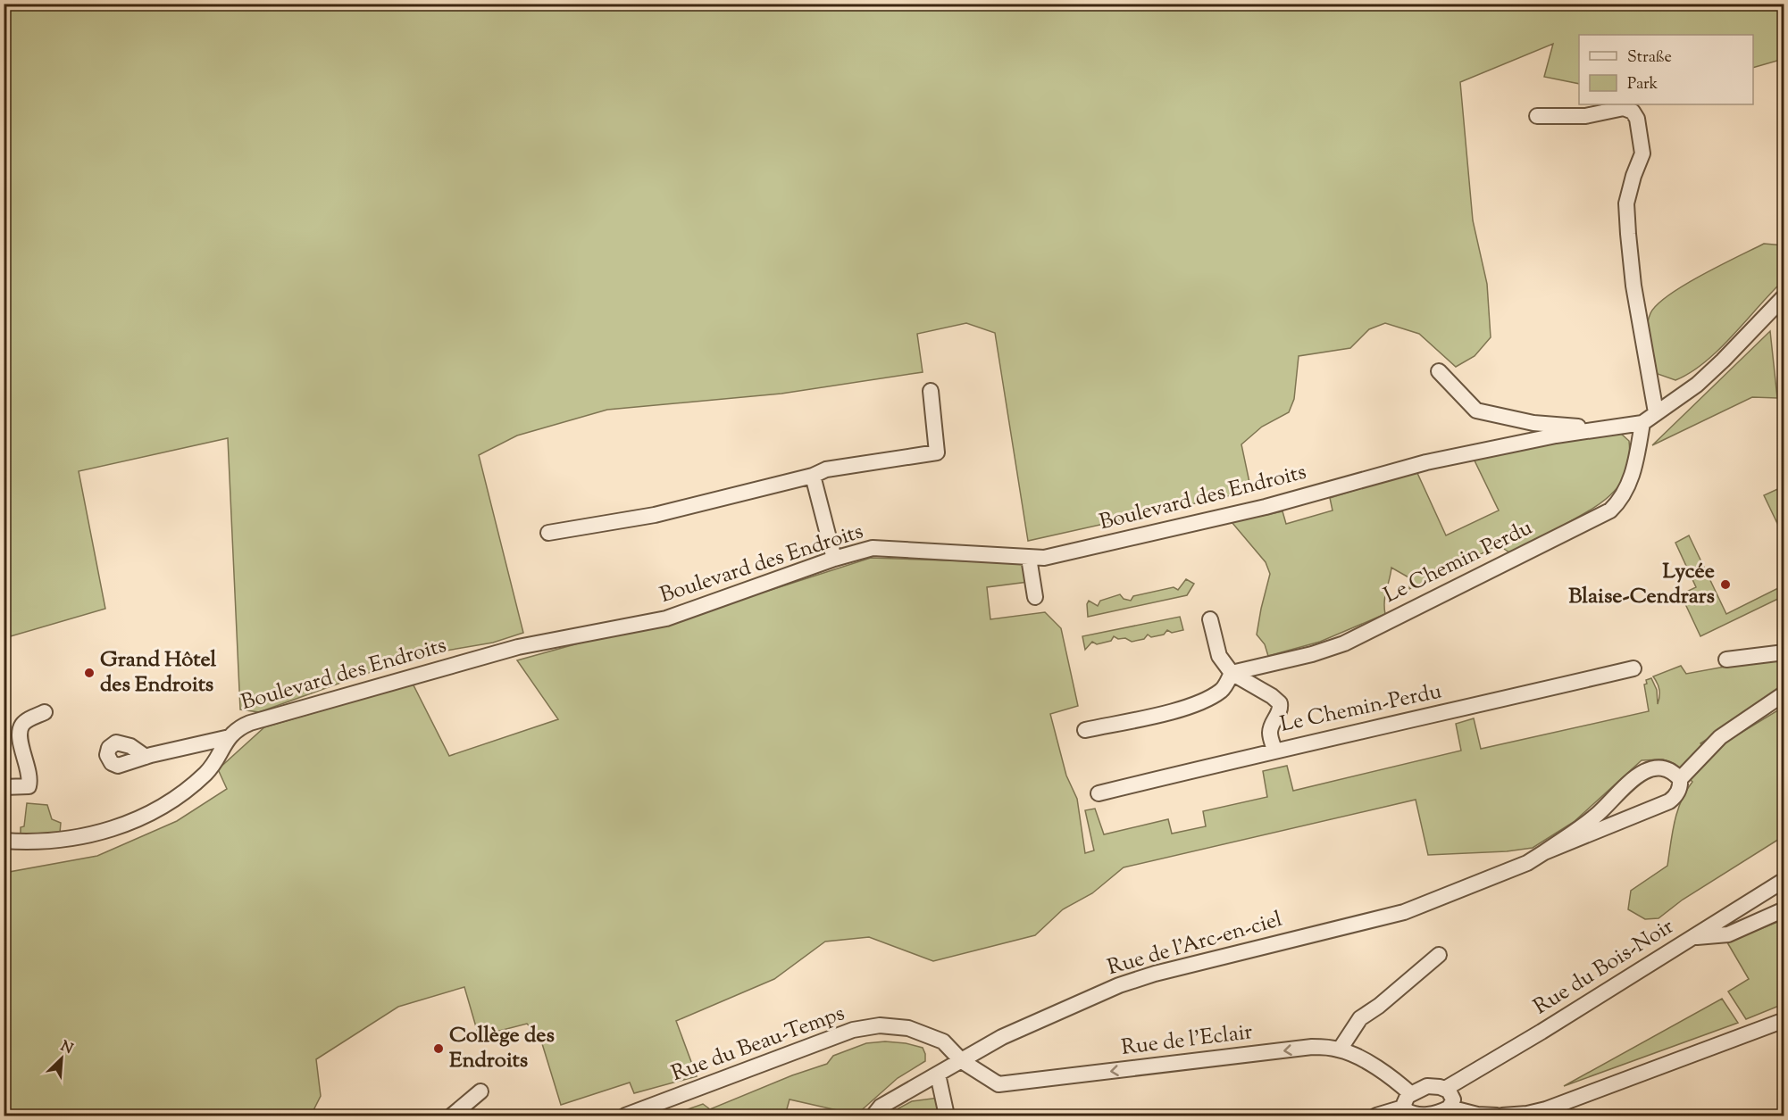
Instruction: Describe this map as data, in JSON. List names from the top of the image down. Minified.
{"streets":{"street":["Boulevard des Endroits","Le Chemin Perdu","Le Chemin-Perdu","Rue de l'Arc-en-ciel","Rue du Bois-Noir","Rue de l'Eclair","Rue du Beau-Temps"]},"crossings":[["Rue de l'Arc-en-ciel","Rue de l'Eclair"],["Rue de l'Arc-en-ciel","Rue du Beau-Temps"],["Rue de l'Eclair","Rue du Beau-Temps"]],"one_way":["Rue de l'Eclair"],"places":["Lycée Blaise-Cendrars","Grand Hôtel des Endroits","Collège des Endroits"],"legend":["Straße","Park"],"north":"top right"}
